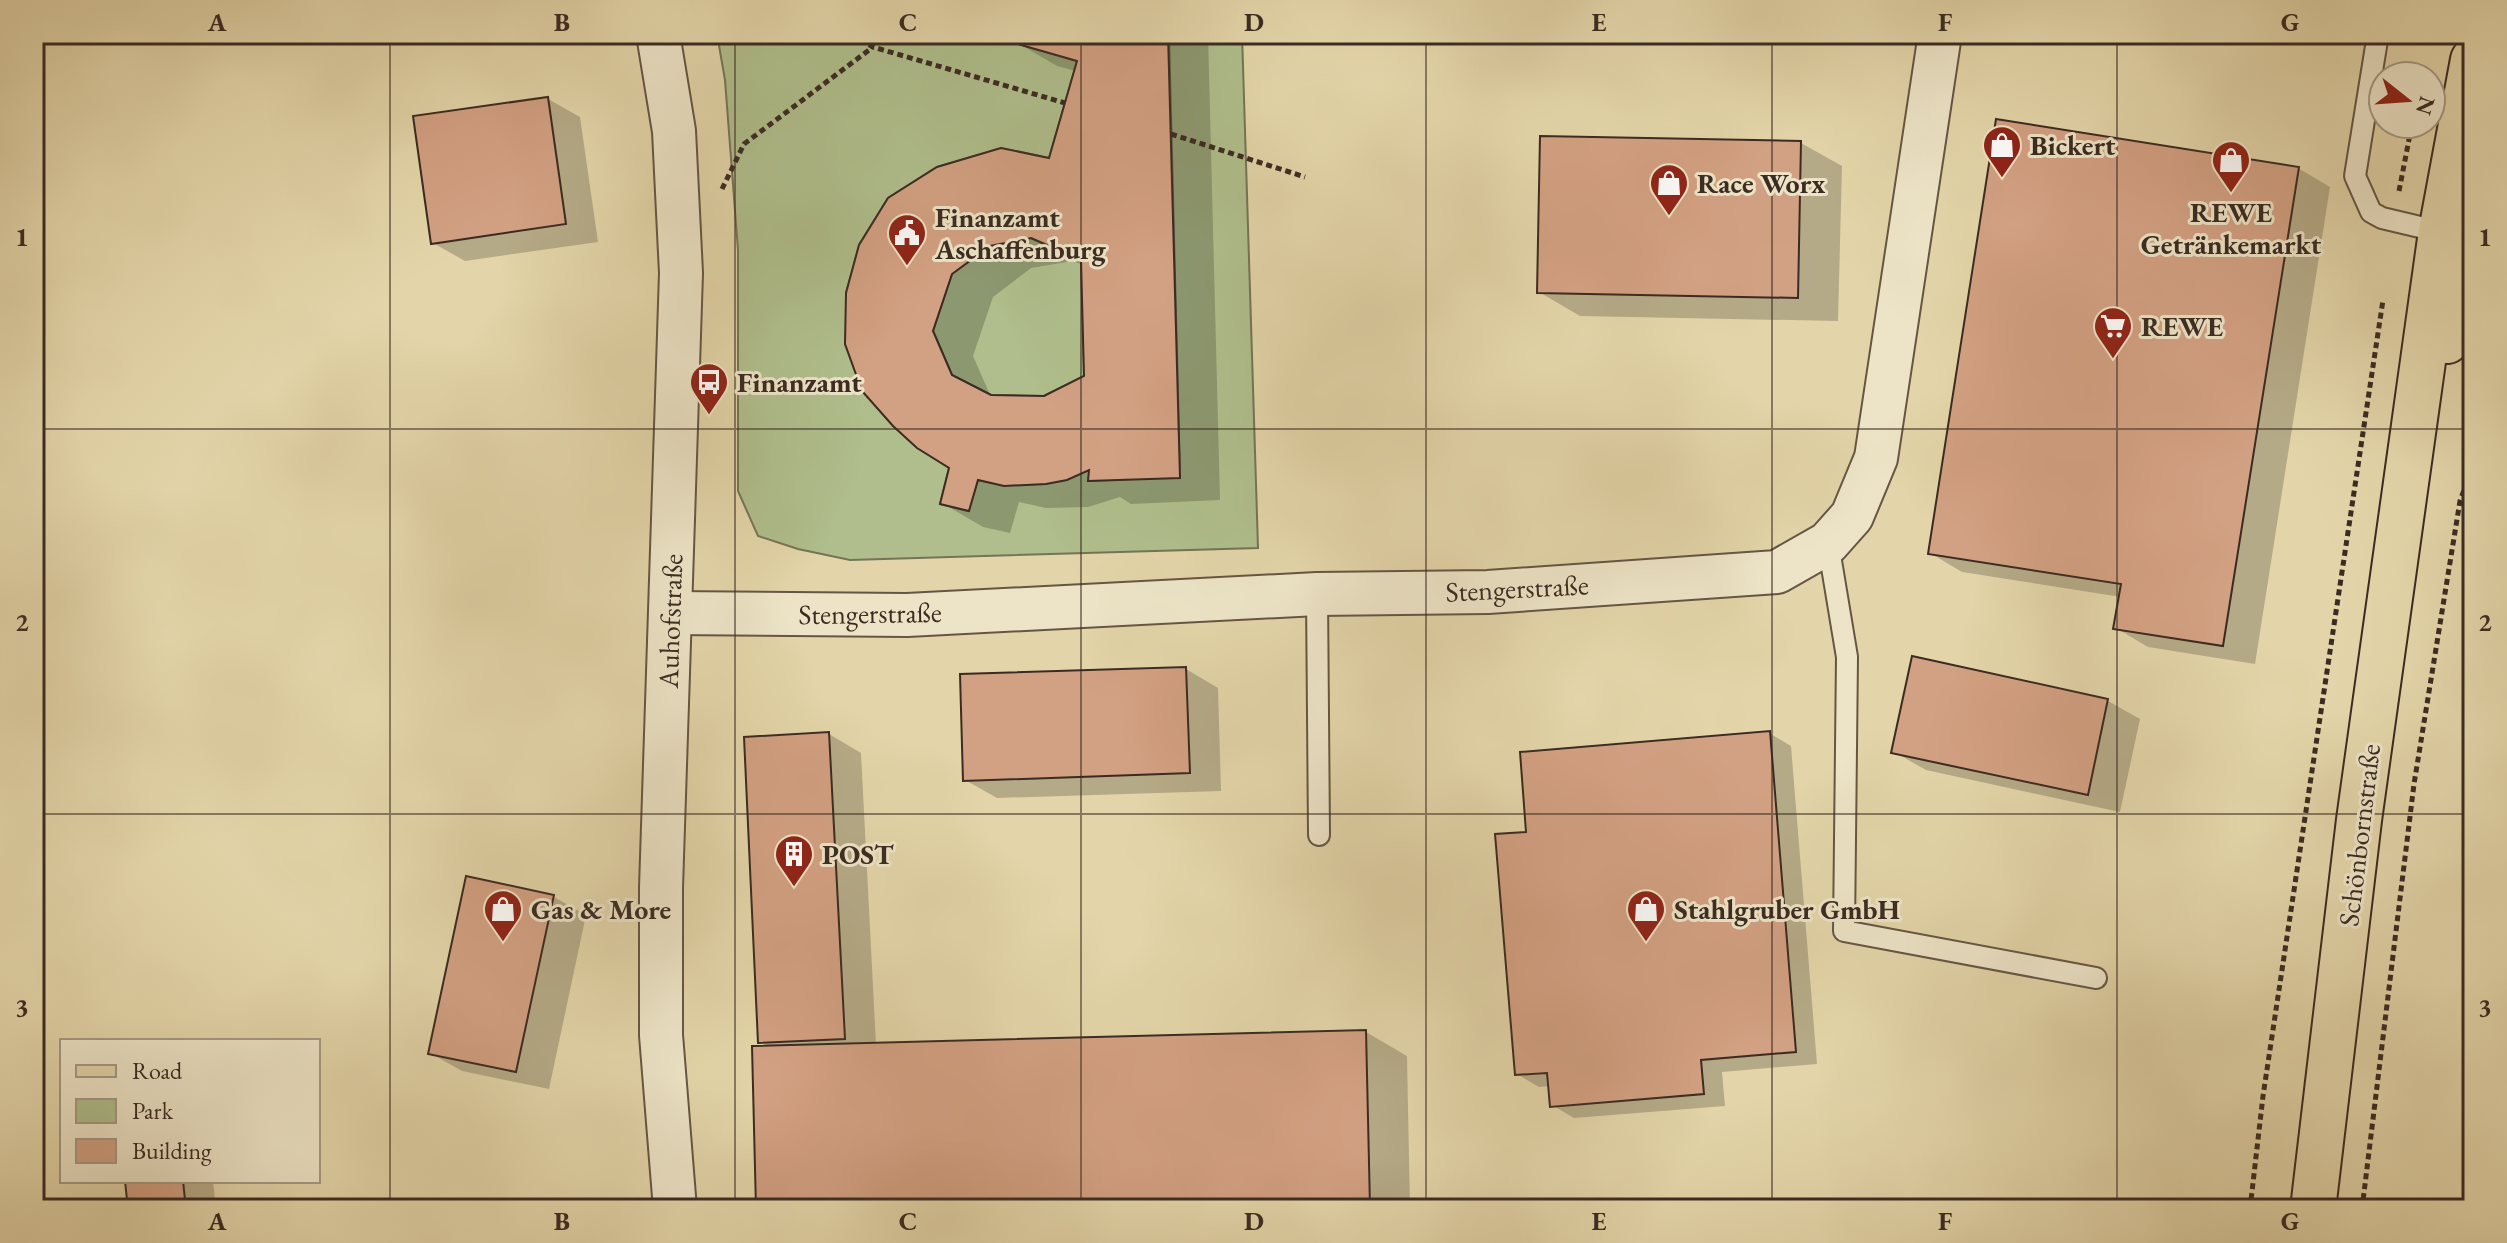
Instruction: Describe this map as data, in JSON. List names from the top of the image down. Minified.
{"streets":{"main road":["Schönbornstraße"],"street":["Stengerstraße","Auhofstraße"]},"crossings":[["Stengerstraße","Auhofstraße"]],"places":{"shop":["Bickert","REWE Getränkemarkt","Race Worx","Gas & More","Stahlgruber GmbH"],"public building":["Finanzamt Aschaffenburg"],"supermarket":["REWE"],"bus stop":["Finanzamt"],"building":["POST"]},"legend":["Road","Park","Building"],"north":"right","grid":{"columns":["A","B","C","D","E","F","G"],"rows":["1","2","3"]}}
